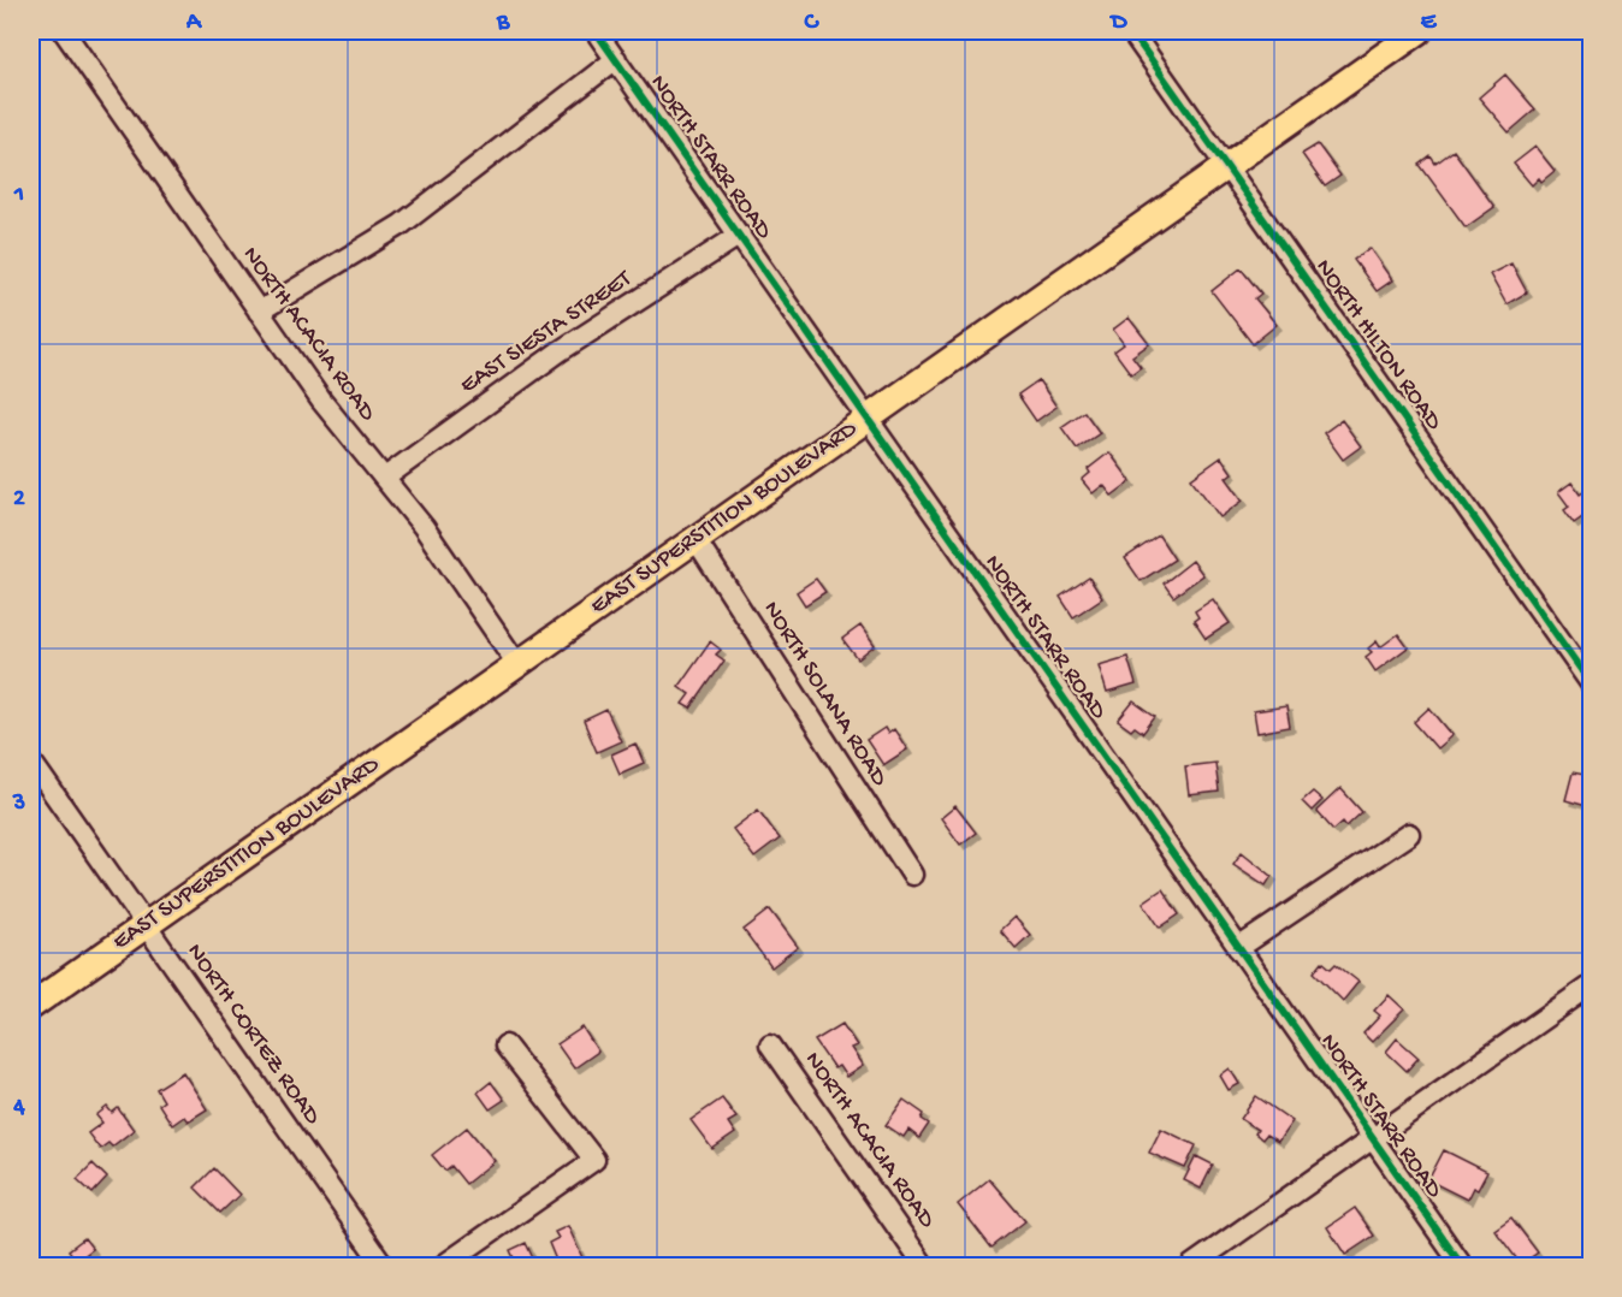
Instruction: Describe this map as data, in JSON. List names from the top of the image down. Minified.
{"streets":{"main road":["EAST SUPERSTITION BOULEVARD"],"street":["NORTH STARR ROAD","EAST SIESTA STREET","NORTH ACACIA ROAD","NORTH HILTON ROAD","NORTH SOLANA ROAD","NORTH CORTEZ ROAD"]},"crossings":[["NORTH STARR ROAD","EAST SIESTA STREET"],["NORTH STARR ROAD","EAST SUPERSTITION BOULEVARD"],["EAST SIESTA STREET","NORTH ACACIA ROAD"],["NORTH ACACIA ROAD","EAST SUPERSTITION BOULEVARD"],["NORTH HILTON ROAD","EAST SUPERSTITION BOULEVARD"],["EAST SUPERSTITION BOULEVARD","NORTH SOLANA ROAD"],["EAST SUPERSTITION BOULEVARD","NORTH CORTEZ ROAD"]],"grid":{"columns":["A","B","C","D","E"],"rows":["1","2","3","4"]}}
